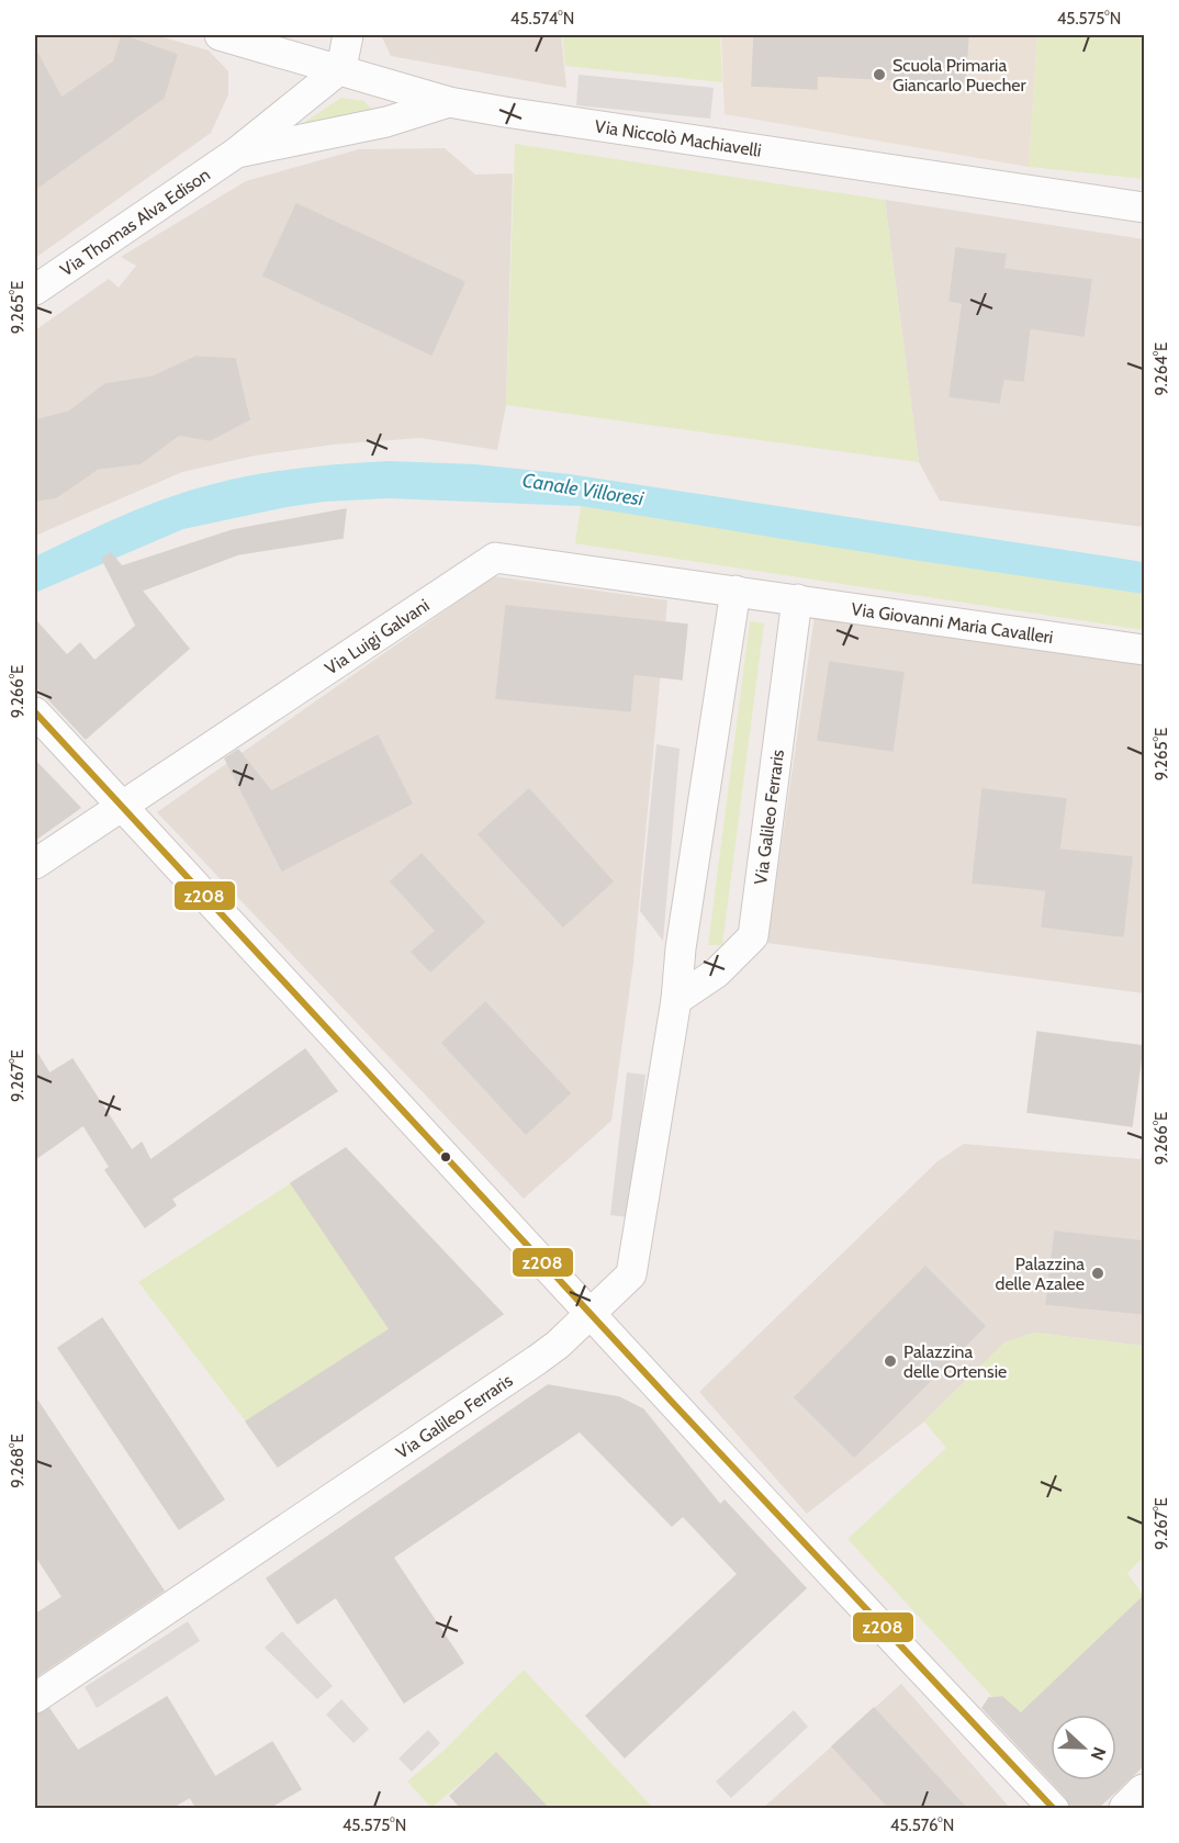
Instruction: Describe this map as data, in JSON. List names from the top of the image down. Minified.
{"streets":{"street":["Via Niccolò Machiavelli","Via Thomas Alva Edison","Via Giovanni Maria Cavalleri","Via Luigi Galvani","Via Galileo Ferraris"]},"crossings":[["Via Niccolò Machiavelli","Via Thomas Alva Edison"],["Via Giovanni Maria Cavalleri","Via Luigi Galvani"],["Via Giovanni Maria Cavalleri","Via Galileo Ferraris"],["Via Luigi Galvani","Via Galileo Ferraris"]],"water":["Canale Villoresi"],"places":["Scuola Primaria Giancarlo Puecher","Palazzina delle Azalee","Palazzina delle Ortensie"],"lines":["transit line z208"],"north":"right","coordinates":["45.574°N","45.575°N","9.265°E","9.264°E","9.266°E","9.267°E","9.268°E","45.576°N"]}
